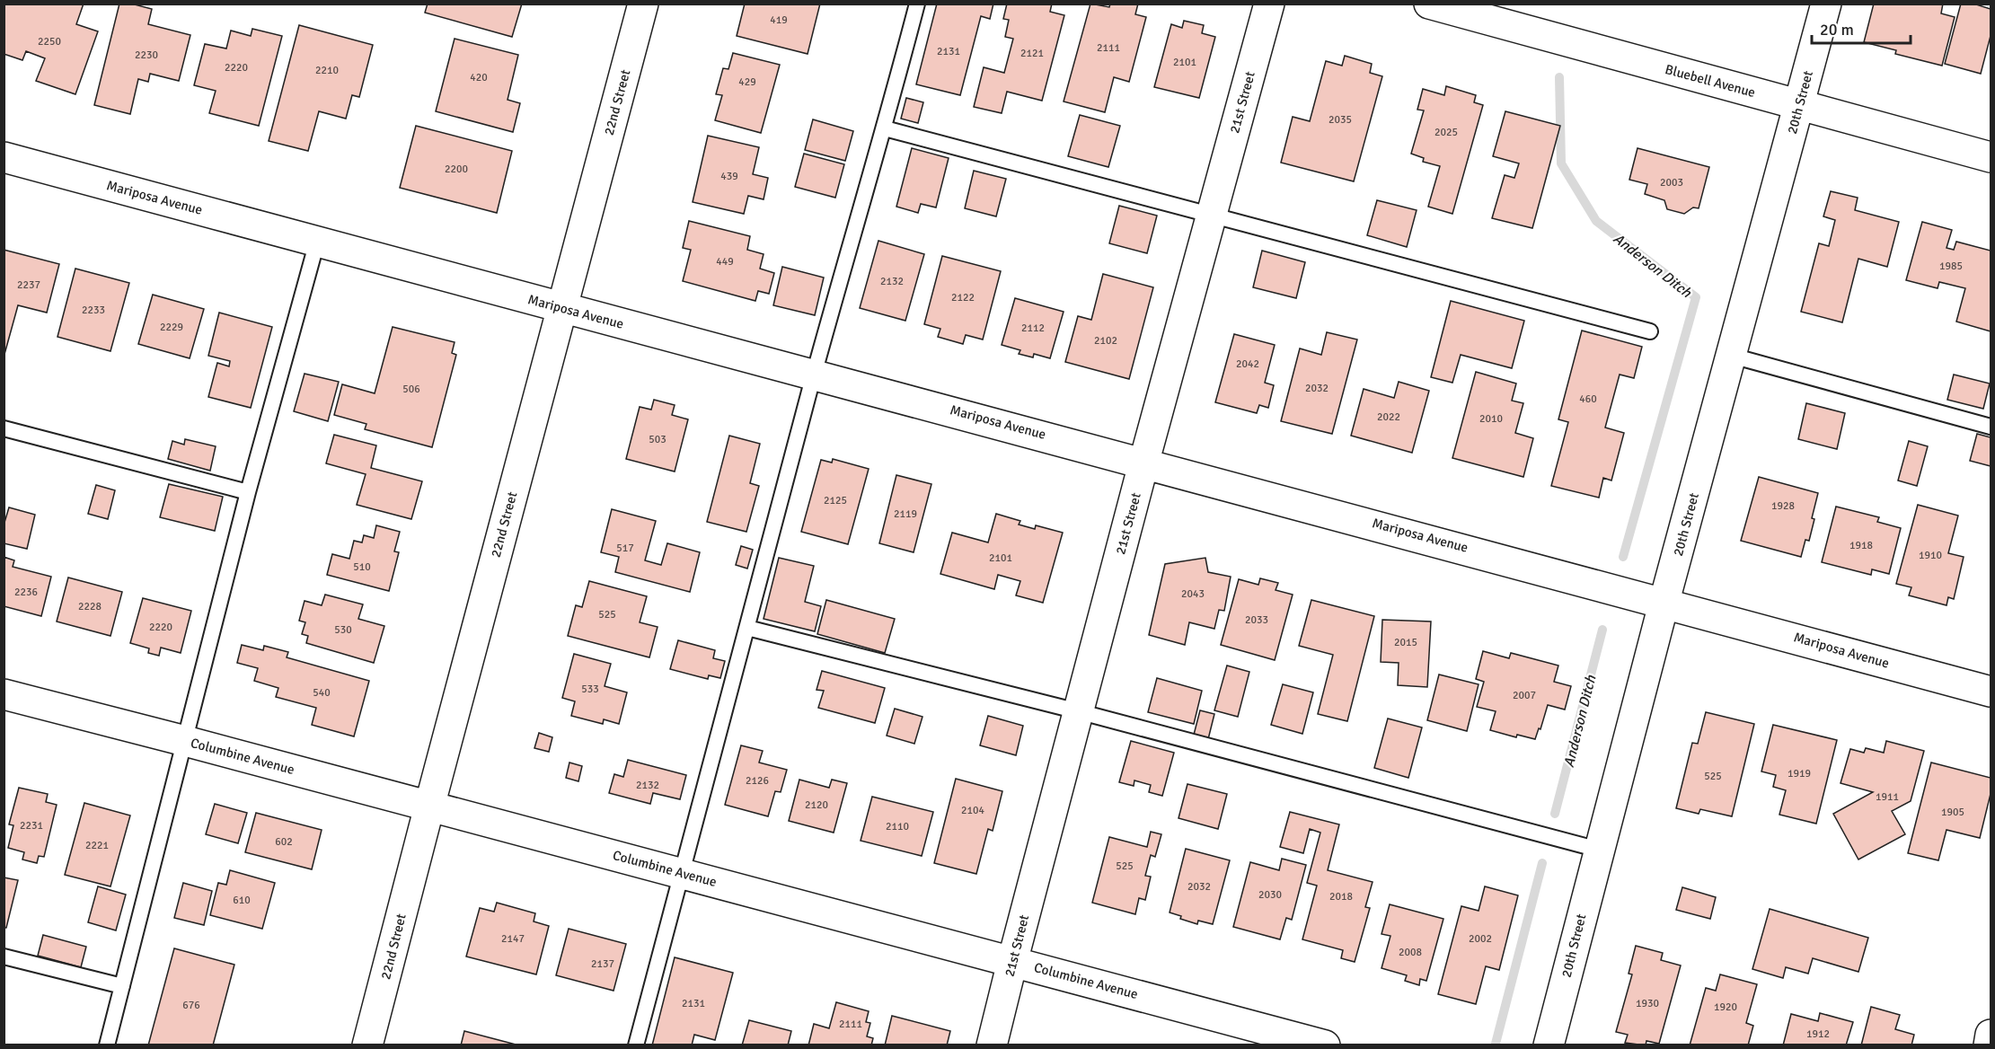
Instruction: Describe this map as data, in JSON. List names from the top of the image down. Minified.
{"streets":{"street":["Bluebell Avenue","22nd Street","21st Street","20th Street","Mariposa Avenue","Columbine Avenue"]},"crossings":[["Bluebell Avenue","20th Street"],["22nd Street","Mariposa Avenue"],["22nd Street","Columbine Avenue"],["21st Street","Mariposa Avenue"],["21st Street","Columbine Avenue"],["20th Street","Mariposa Avenue"]],"water":["Anderson Ditch"],"house_numbers":["419","2250","2111","2131","2121","2230","2101","2220","2210","420","429","2035","2025","2200","439","2003","449","1985","2132","2237","2122","2233","2229","2112","2102","2042","2032","506","460","2022","2010","503","2125","1928","2119","1918","517","1910","2101","510","2236","2043","2228","525","2033","2220","530","2015","533","540","2007","1919","525","2126","2132","1911","2120","2104","1905","2231","2110","602","2221","525","2032","2030","2018","610","2147","2002","2008","2137","2131","1930","676","1920","2111","1912"],"scale_bar":"20 m"}
